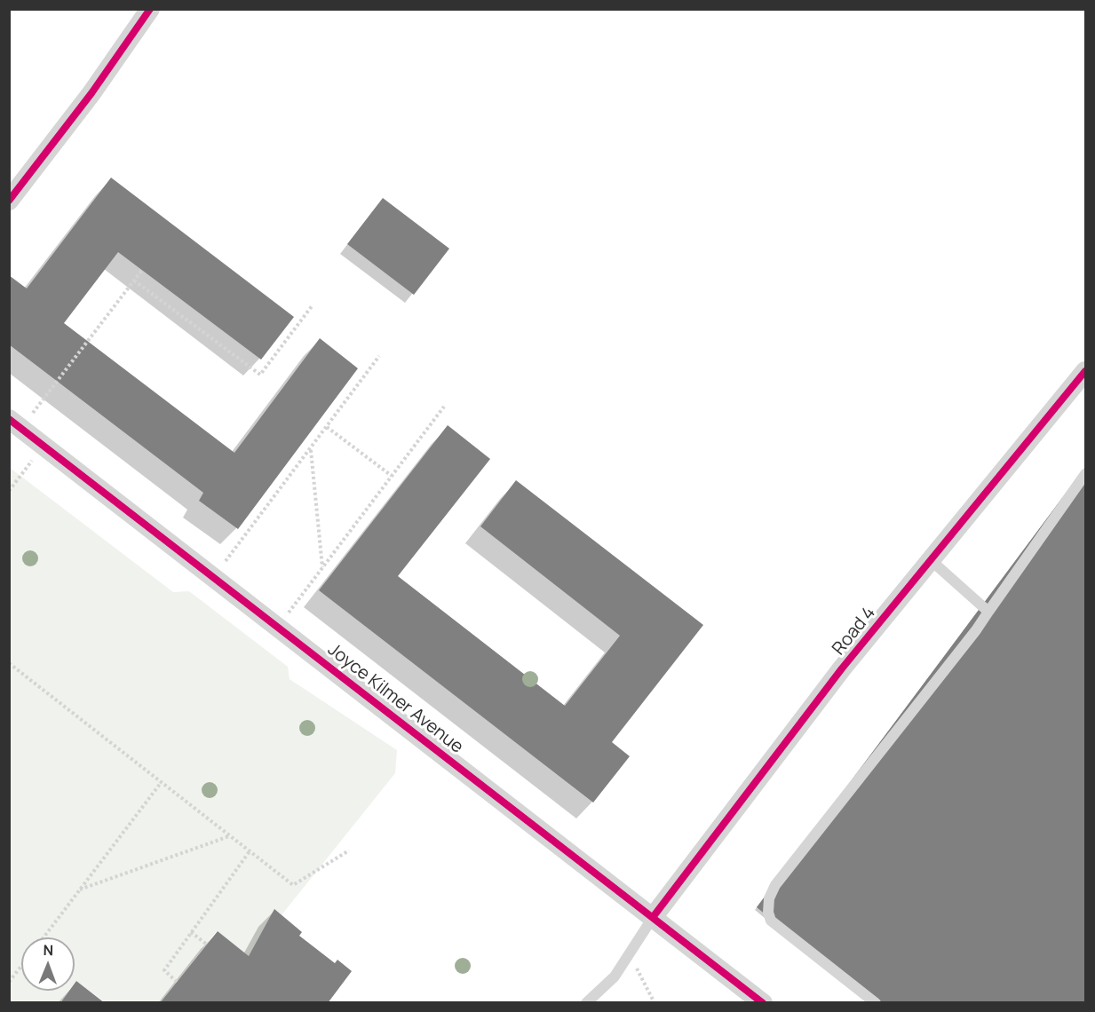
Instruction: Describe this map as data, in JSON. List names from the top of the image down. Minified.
{"streets":{"street":["Road 4","Joyce Kilmer Avenue"]},"crossings":[["Road 4","Joyce Kilmer Avenue"]],"north":"top"}
